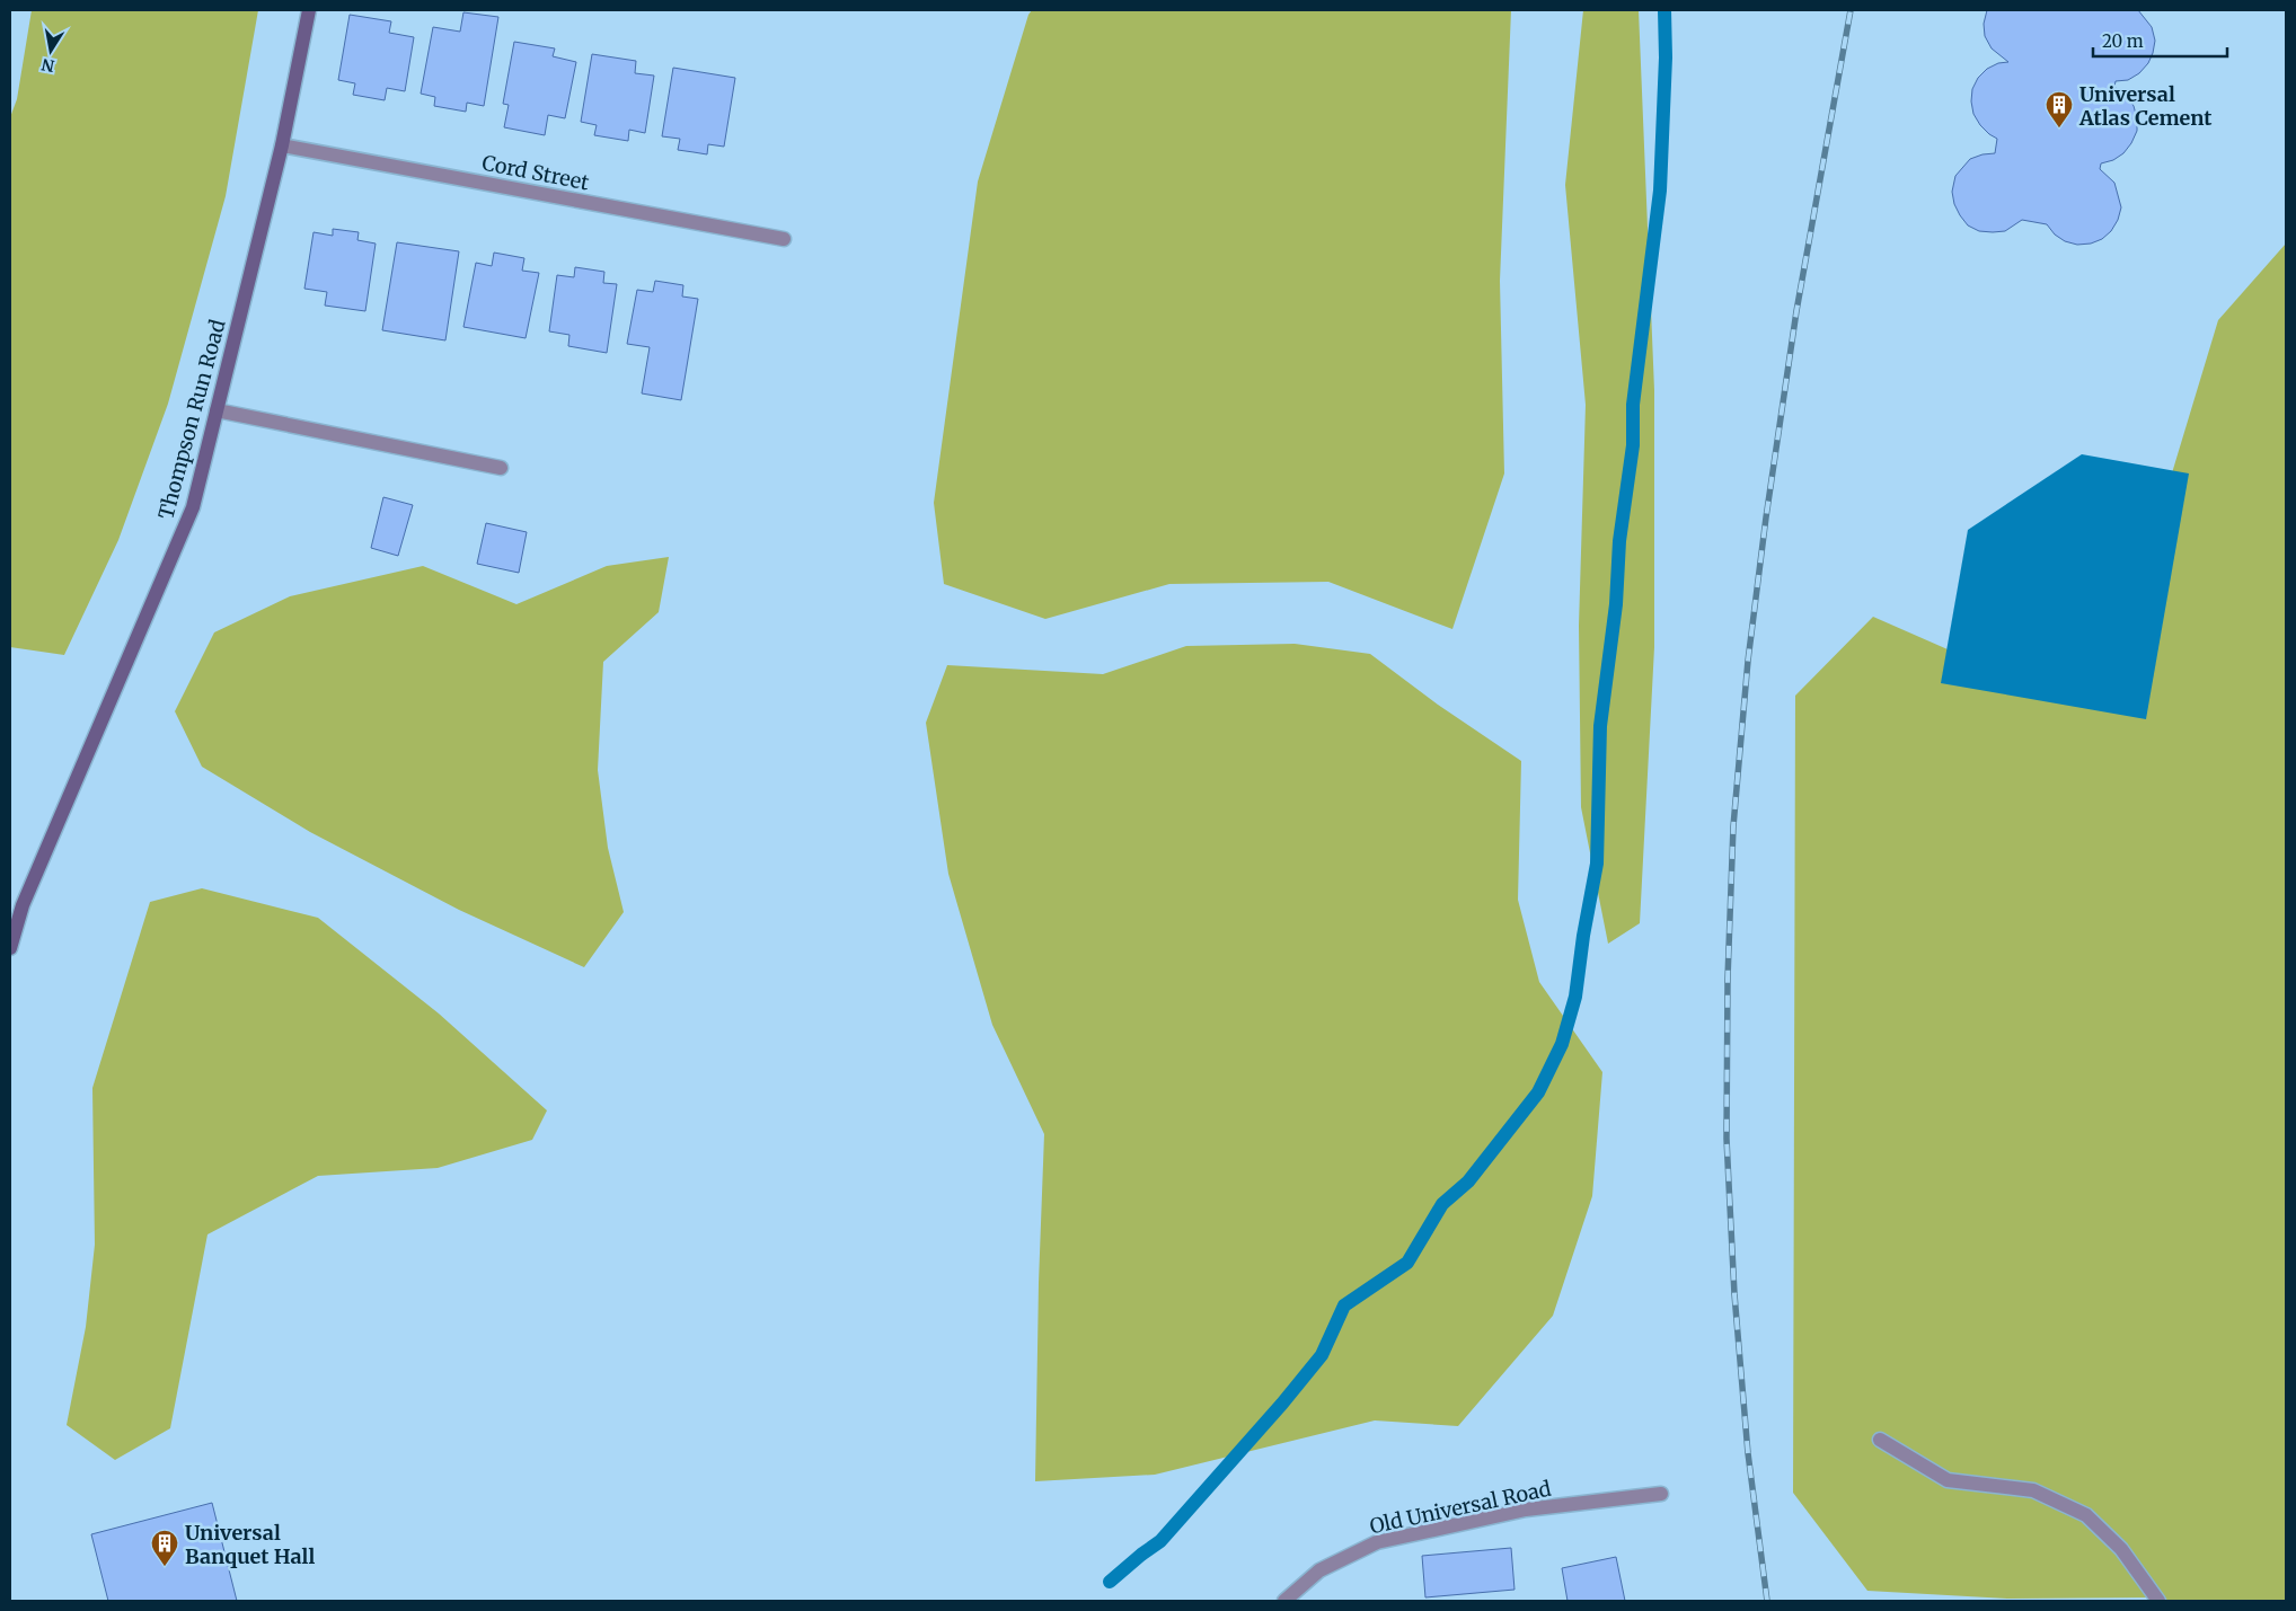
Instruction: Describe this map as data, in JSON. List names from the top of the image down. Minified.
{"streets":{"street":["Cord Street","Thompson Run Road","Old Universal Road"]},"crossings":[["Cord Street","Thompson Run Road"]],"places":{"building":["Universal Atlas Cement","Universal Banquet Hall"]},"scale_bar":"20 m","north":"bottom"}
